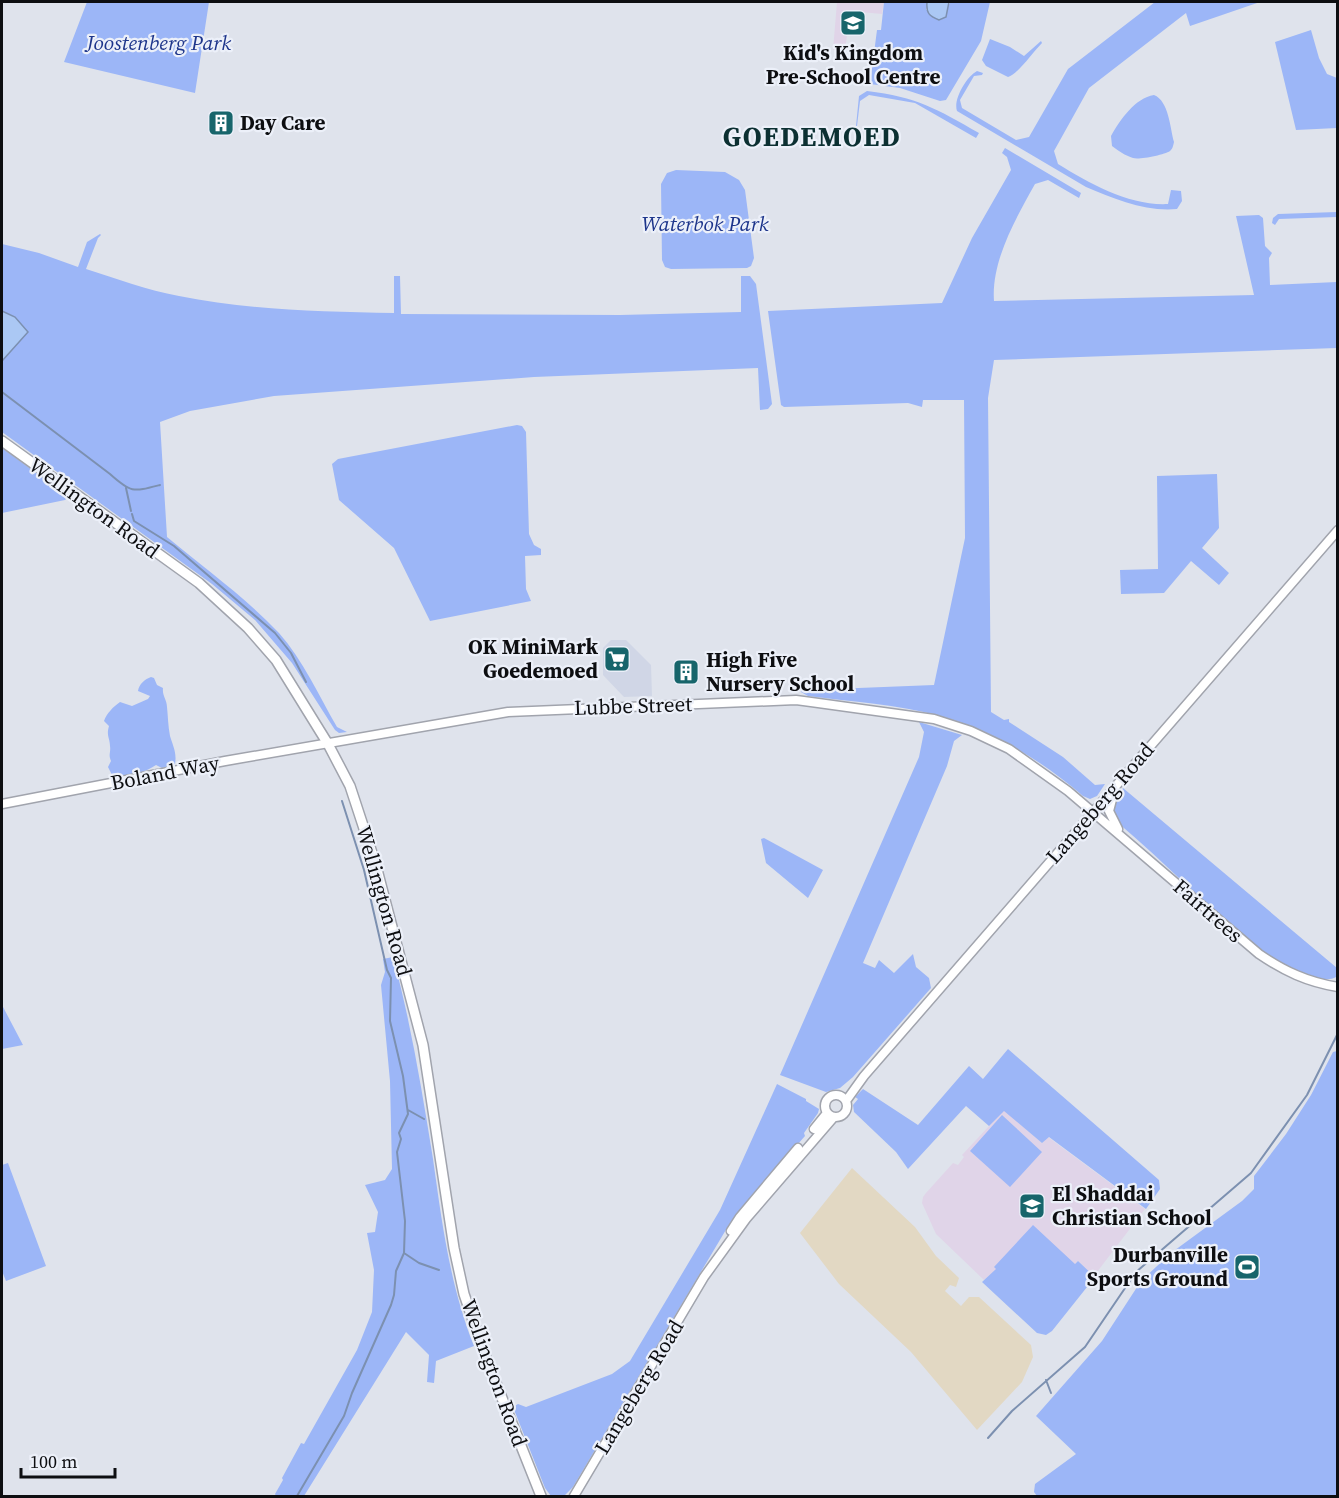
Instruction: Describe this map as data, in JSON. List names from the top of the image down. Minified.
{"streets":{"main road":["Wellington Road","Lubbe Street","Boland Way","Langeberg Road","Fairtrees"]},"crossings":[["Wellington Road","Lubbe Street"],["Wellington Road","Boland Way"],["Lubbe Street","Boland Way"],["Lubbe Street","Langeberg Road"],["Lubbe Street","Fairtrees"],["Langeberg Road","Fairtrees"]],"districts":["GOEDEMOED"],"parks":["Joostenberg Park","Waterbok Park"],"places":{"school or university":["Kid's Kingdom Pre-School Centre","El Shaddai Christian School"],"building":["Day Care","High Five Nursery School"],"supermarket":["OK MiniMark Goedemoed"],"sports":["Durbanville Sports Ground"]},"scale_bar":"100 m"}
